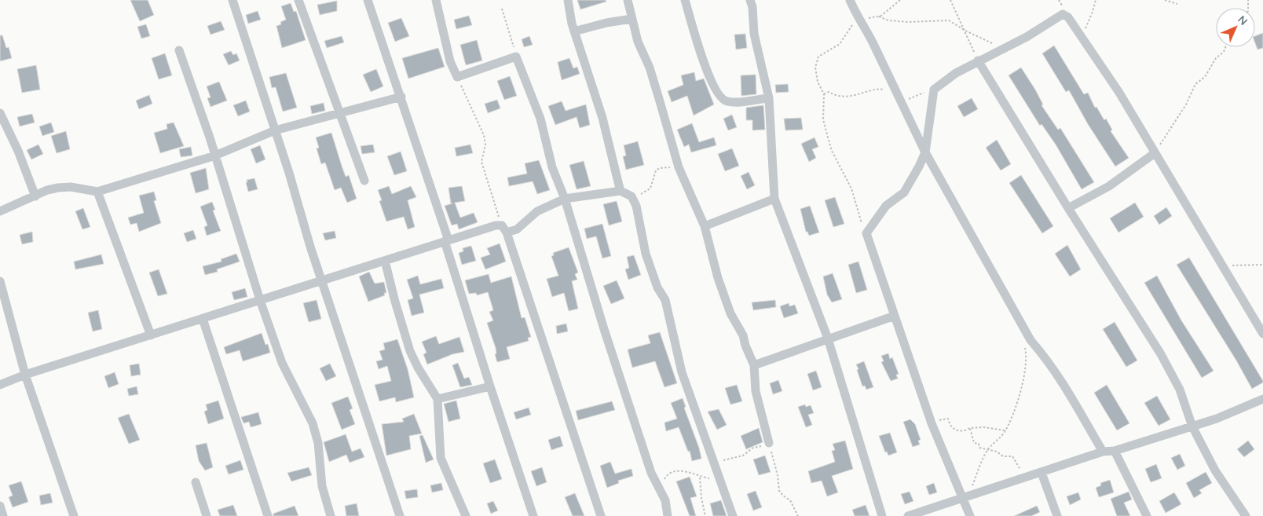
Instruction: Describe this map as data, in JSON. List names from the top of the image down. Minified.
{"north":"top right"}
